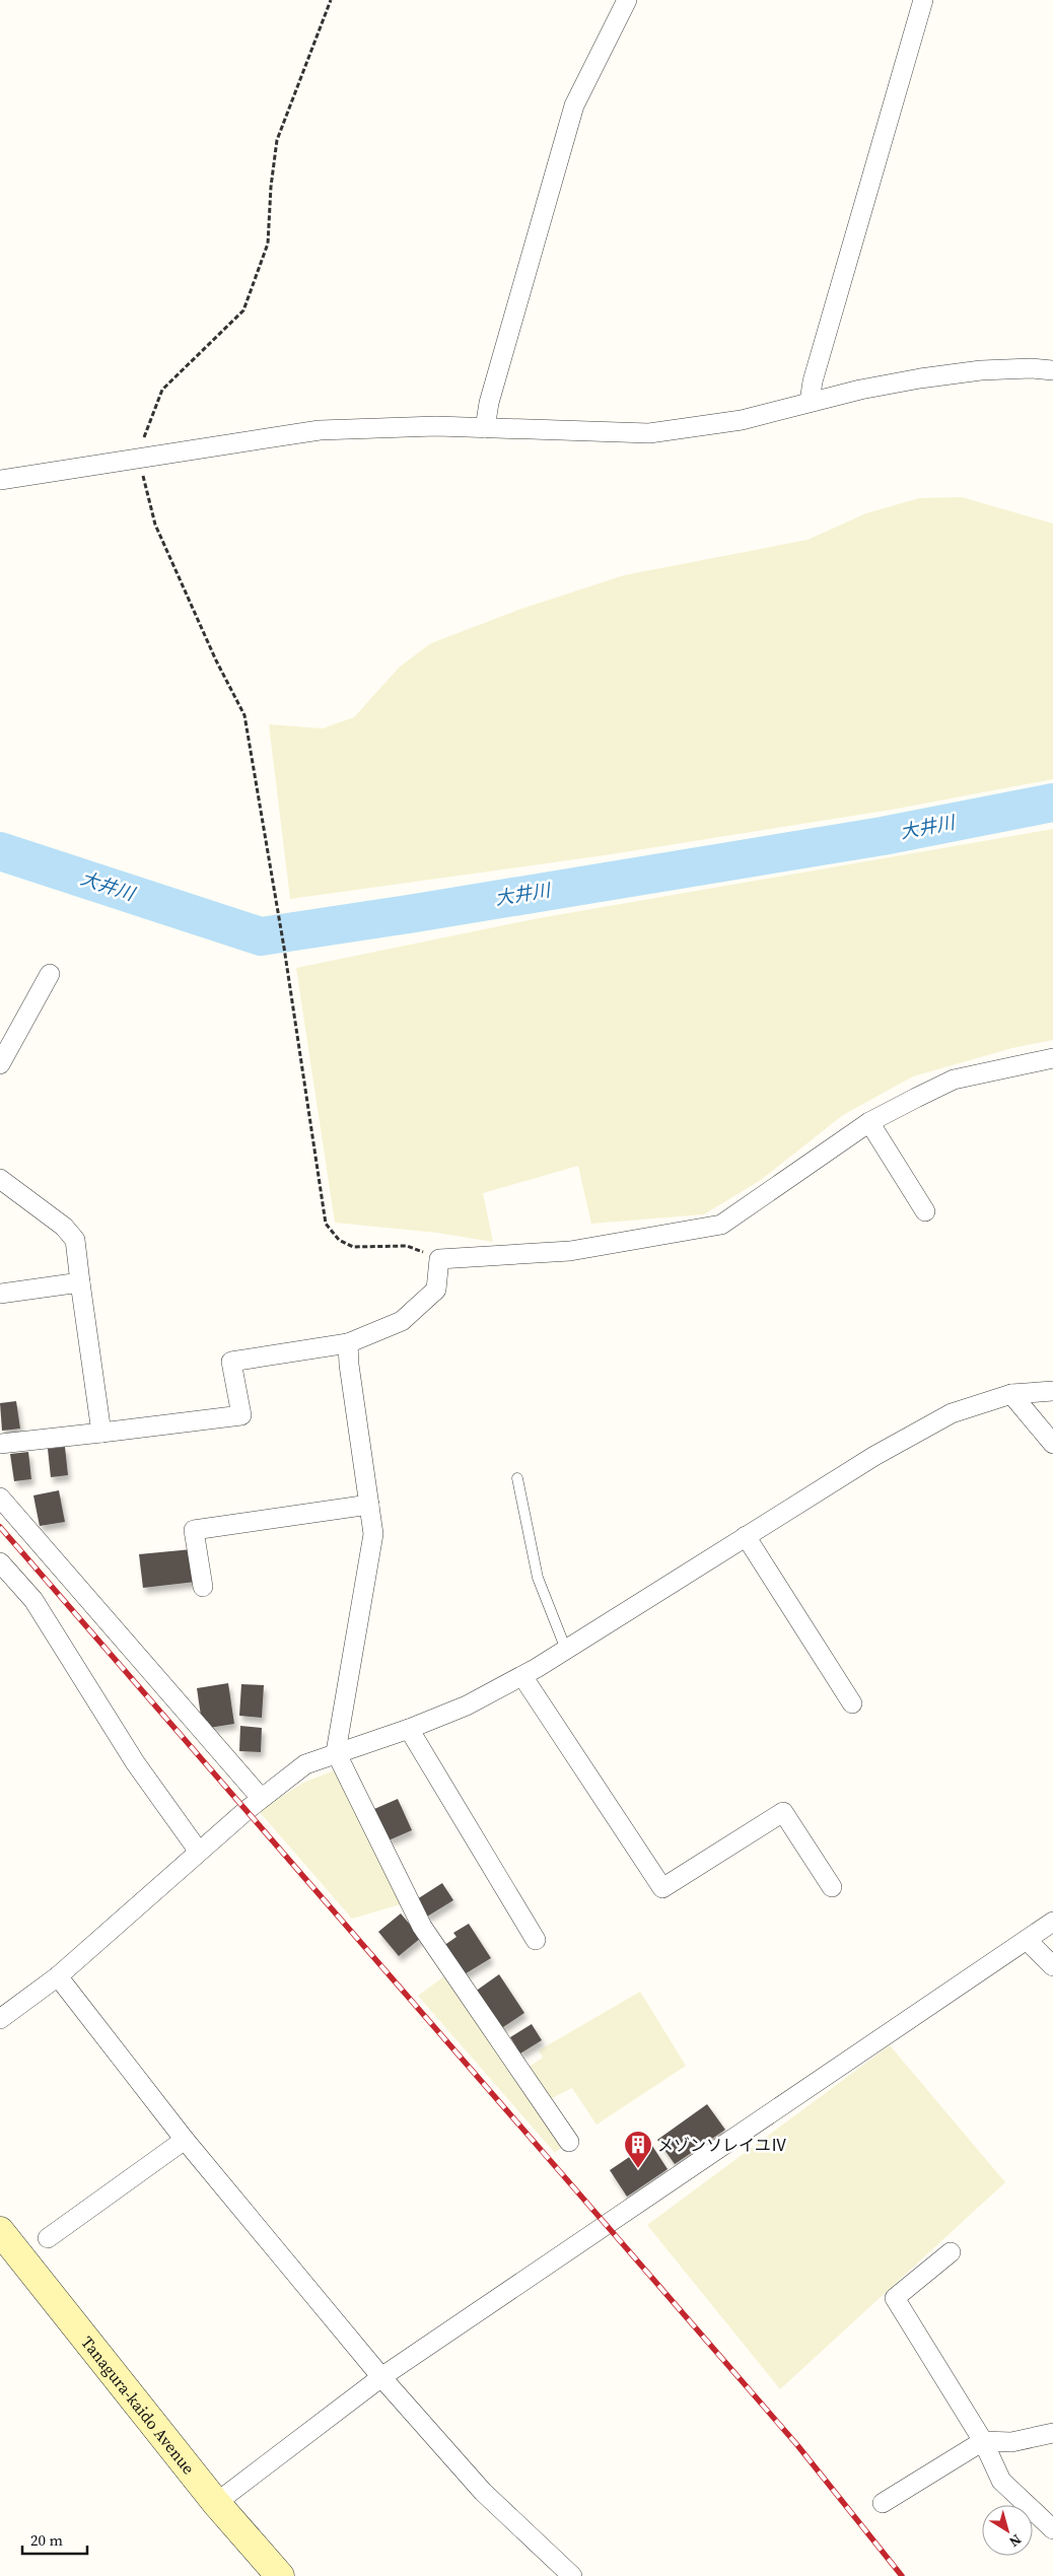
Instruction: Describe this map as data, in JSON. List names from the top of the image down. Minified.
{"streets":{"street":["Tanagura-kaido Avenue"]},"water":["大井川"],"places":{"building":["メゾンソレイユⅣ"]},"scale_bar":"20 m","north":"bottom right"}
